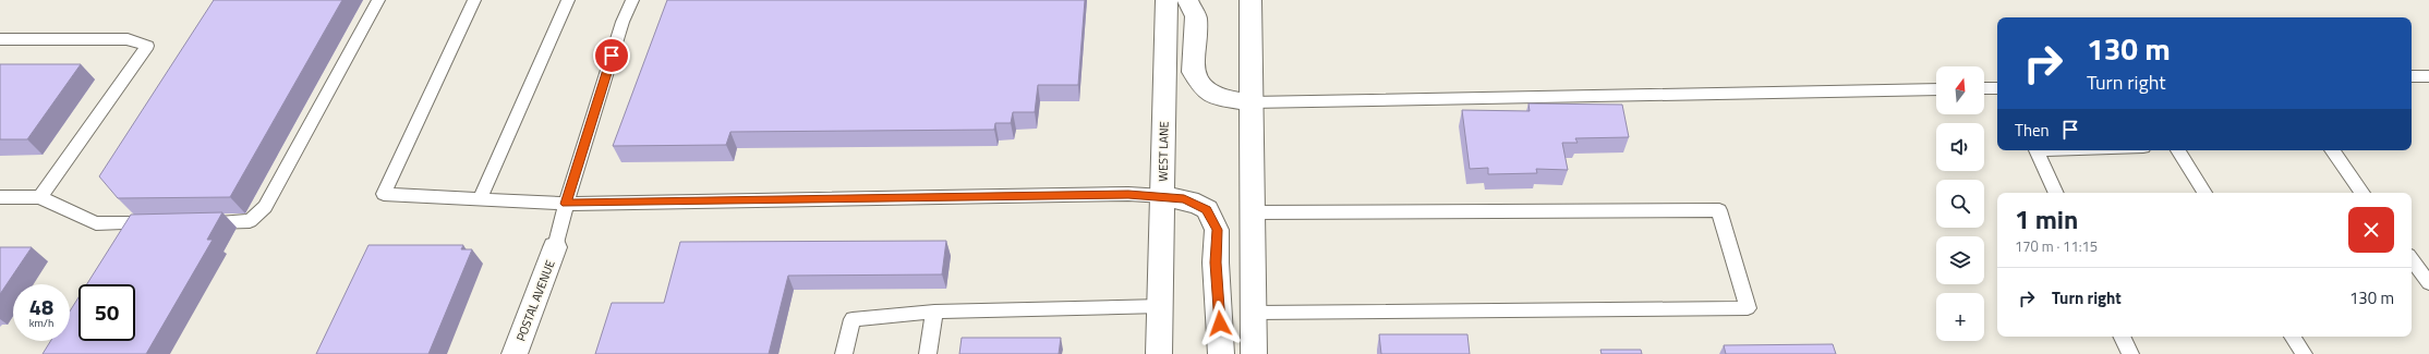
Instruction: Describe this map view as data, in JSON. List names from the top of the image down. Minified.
{"streets":{"main road":["WEST LANE","POSTAL AVENUE"]},"north":"top","page":{"turn":["130 m","Turn right"],"map_buttons":"+","then":"Then","heading":["1 min","170 m · 11:15"],"list":[{"name":"Turn right","value":"130 m"}],"speed":"48 km/h","limit":"50"}}
